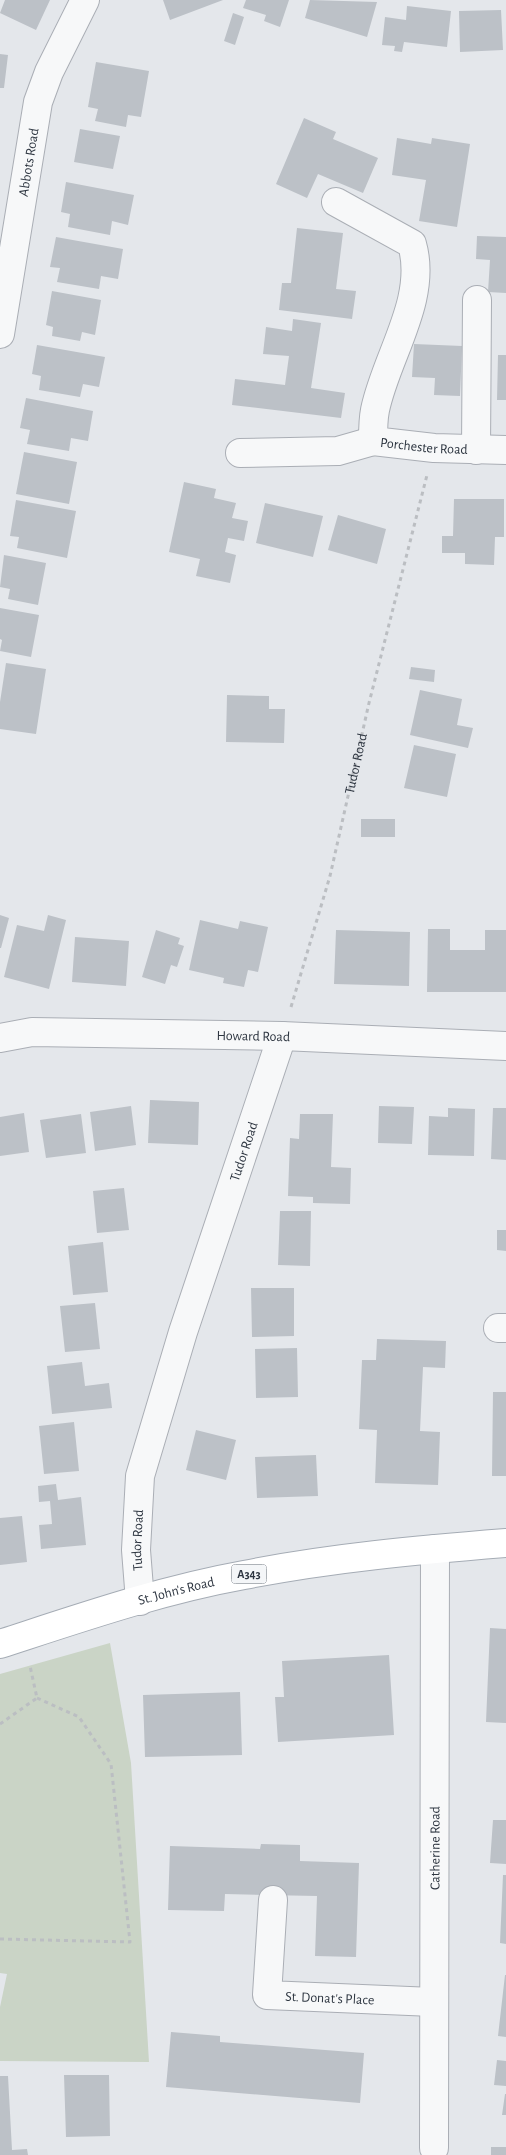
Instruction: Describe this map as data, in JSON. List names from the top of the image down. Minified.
{"streets":{"main road":["A343","St. John's Road"],"street":["Abbots Road","Porchester Road","Tudor Road","Howard Road","Catherine Road","St. Donat's Place"]},"crossings":[["Porchester Road","Tudor Road"],["Tudor Road","Howard Road"],["Tudor Road","St. John's Road"],["St. John's Road","Catherine Road"],["Catherine Road","St. Donat's Place"]]}
